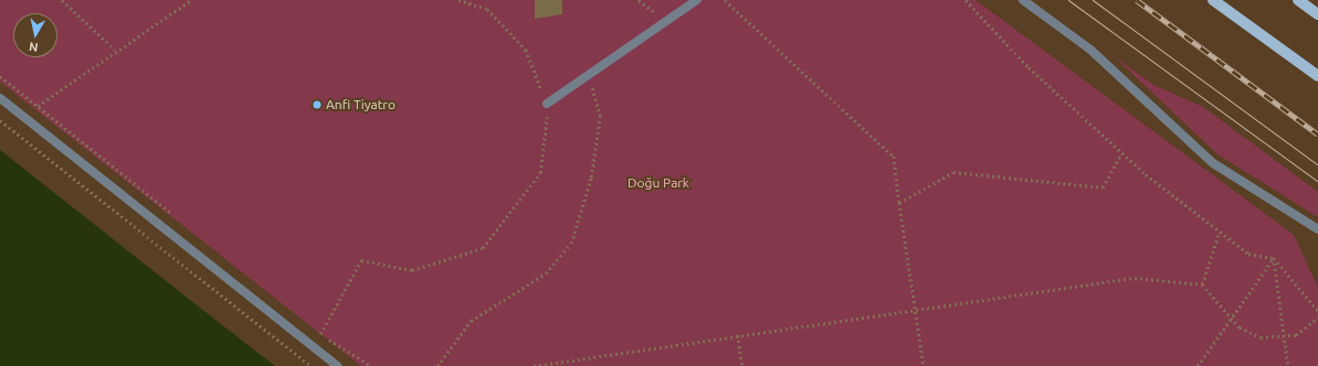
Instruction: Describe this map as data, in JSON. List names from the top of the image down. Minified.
{"parks":["Doğu Park"],"places":["Anfi Tiyatro"],"north":"bottom"}
